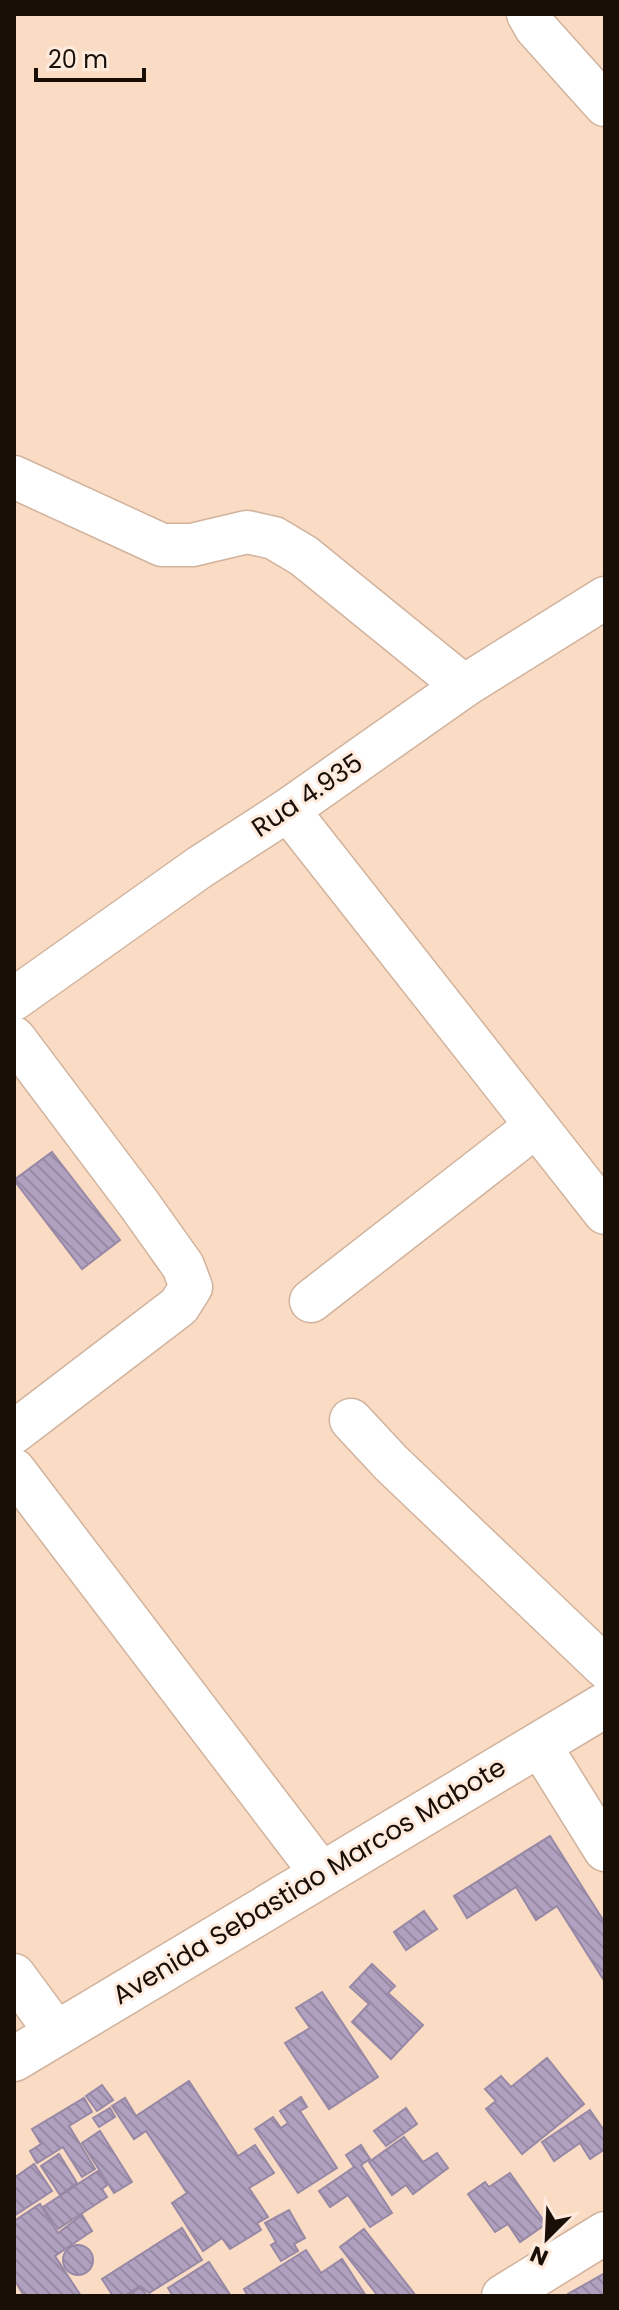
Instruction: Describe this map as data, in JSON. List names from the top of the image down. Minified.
{"streets":{"main road":["Avenida Sebastiao Marcos Mabote"],"street":["Rua 4.935"]},"scale_bar":"20 m","north":"bottom left"}
